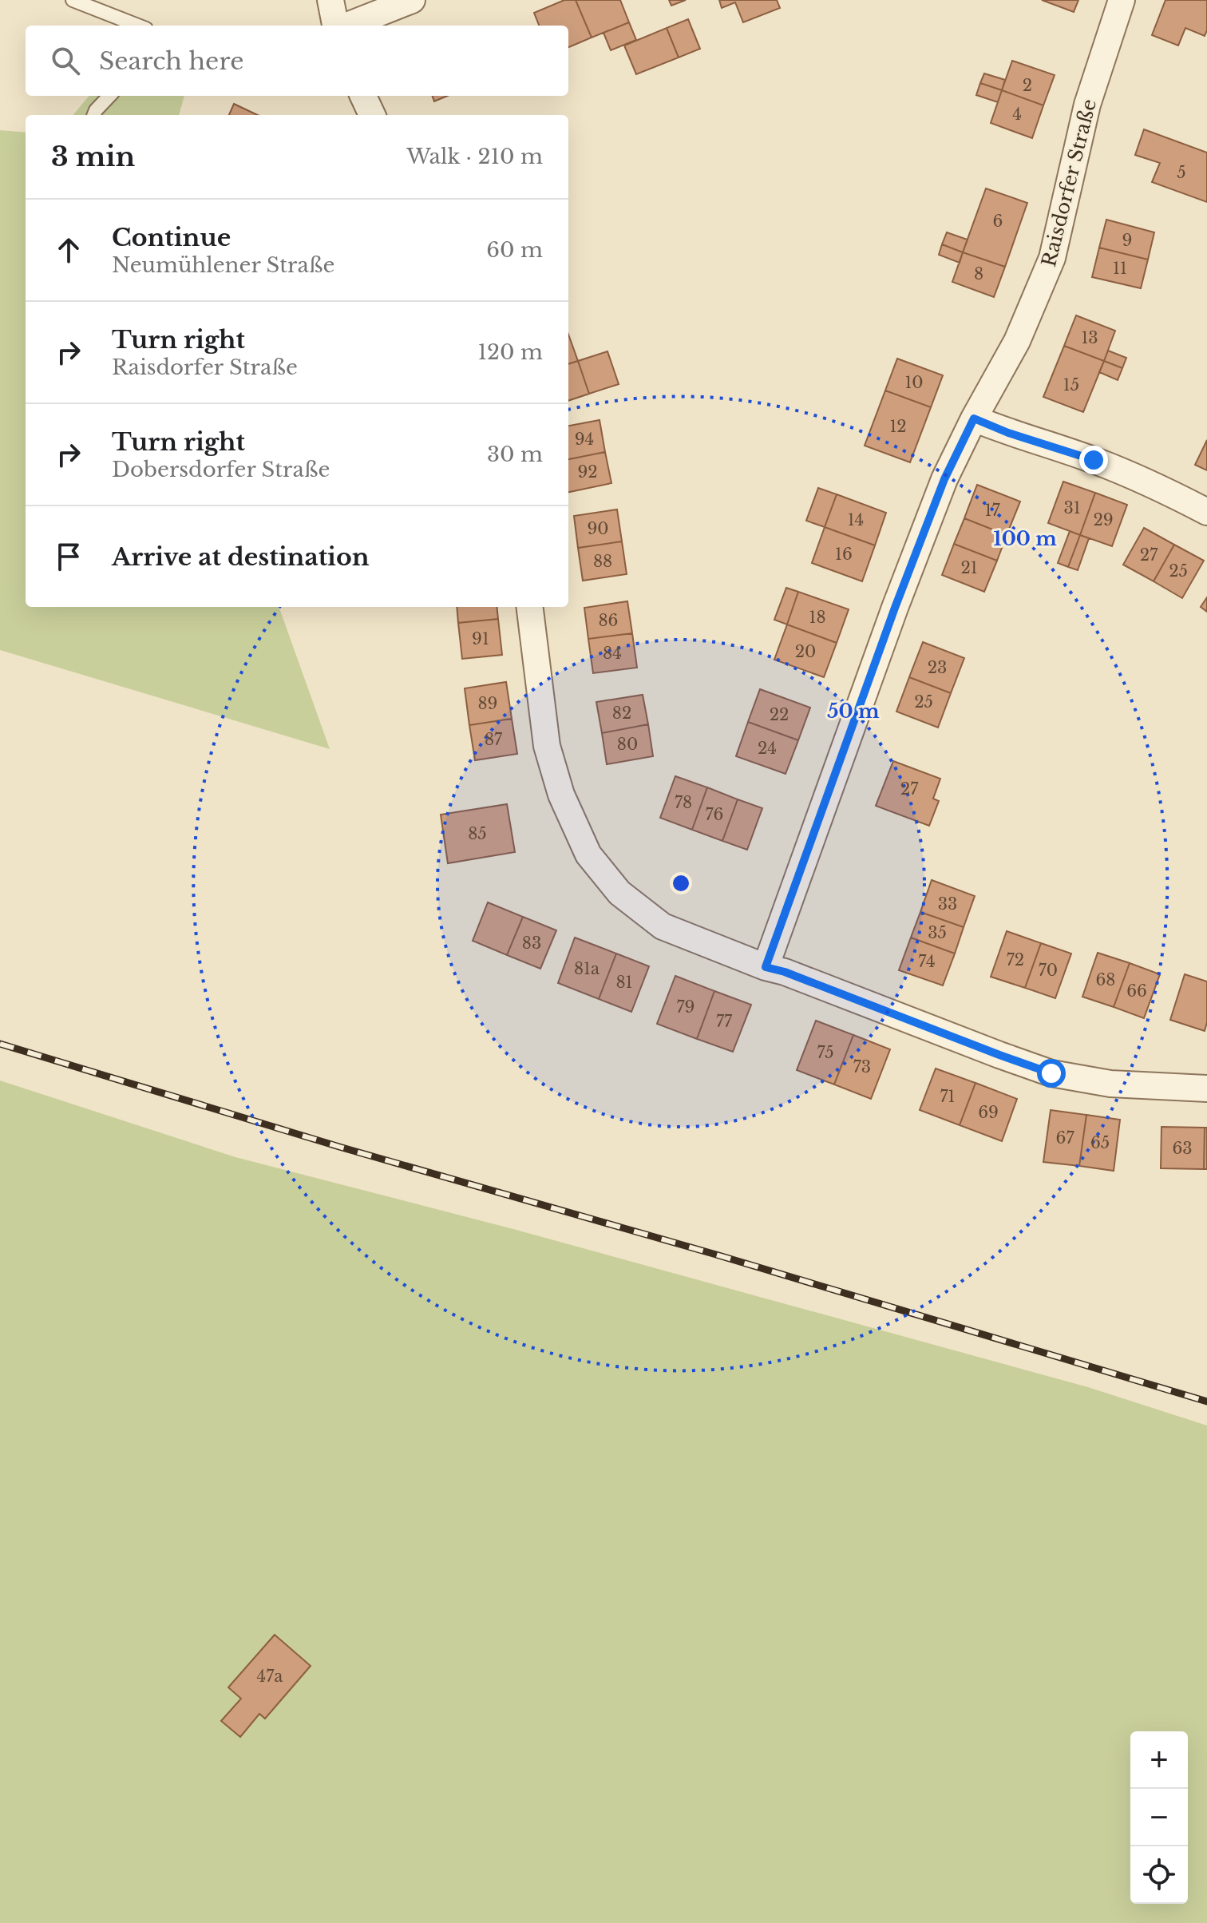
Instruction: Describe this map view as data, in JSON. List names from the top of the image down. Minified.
{"streets":{"street":["Raisdorfer Straße"]},"house_numbers":["2","4","5","6","9","11","8","13","10","15","12","94","92","31","17","14","29","90","16","27","88","21","25","18","86","91","20","84","23","25","89","82","22","87","80","24","27","78","76","85","33","35","83","72","74","81a","70","68","81","66","79","77","75","73","71","69","67","65","63","47a"],"page":{"search":"Search here","heading":["3 min","Walk · 210 m"],"list":[["Continue","Neumühlener Straße","60 m"],["Turn right","Raisdorfer Straße","120 m"],["Turn right","Dobersdorfer Straße","30 m"],"Arrive at destination"],"map_buttons":["+","−"]},"rings":["100 m","50 m"]}
